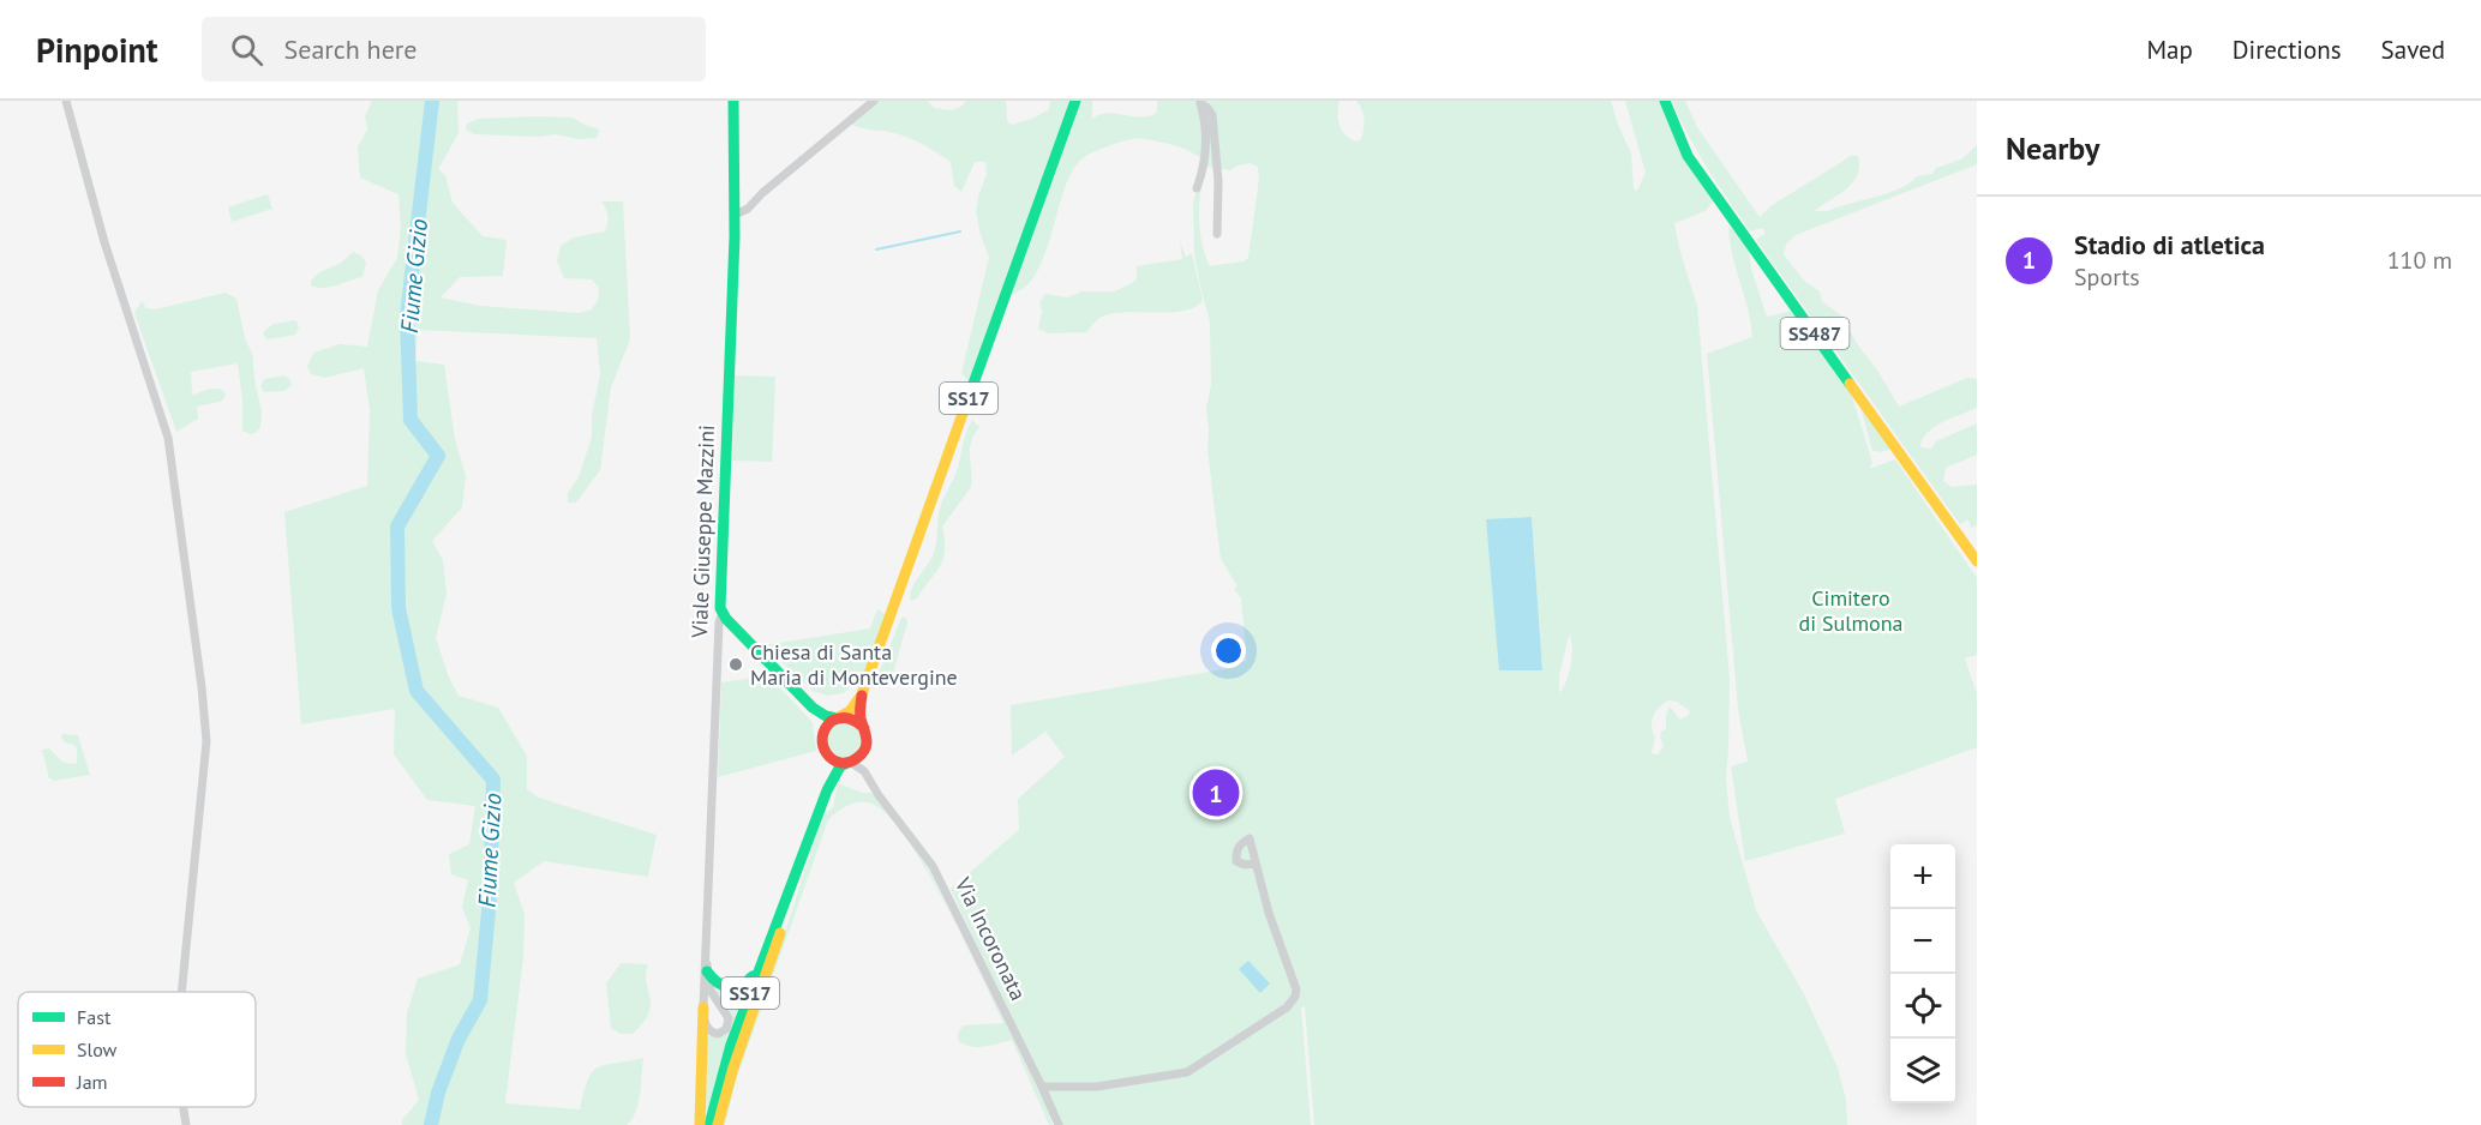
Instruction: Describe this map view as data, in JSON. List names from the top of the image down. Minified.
{"streets":{"main road":["SS487","SS17","Viale Giuseppe Mazzini"],"street":["Via Incoronata"]},"crossings":[["SS17","Via Incoronata"]],"water":["Fiume Gizio"],"parks":["Cimitero di Sulmona"],"places":["Chiesa di Santa Maria di Montevergine"],"legend":["Fast","Slow","Jam"],"page":{"header":"Pinpoint","search":"Search here","nav":["Map","Directions","Saved"],"heading":"Nearby","list":[{"mark":"1","name":"Stadio di atletica","note":"Sports","value":"110 m"}],"pins":"1","map_buttons":["+","−"]}}
